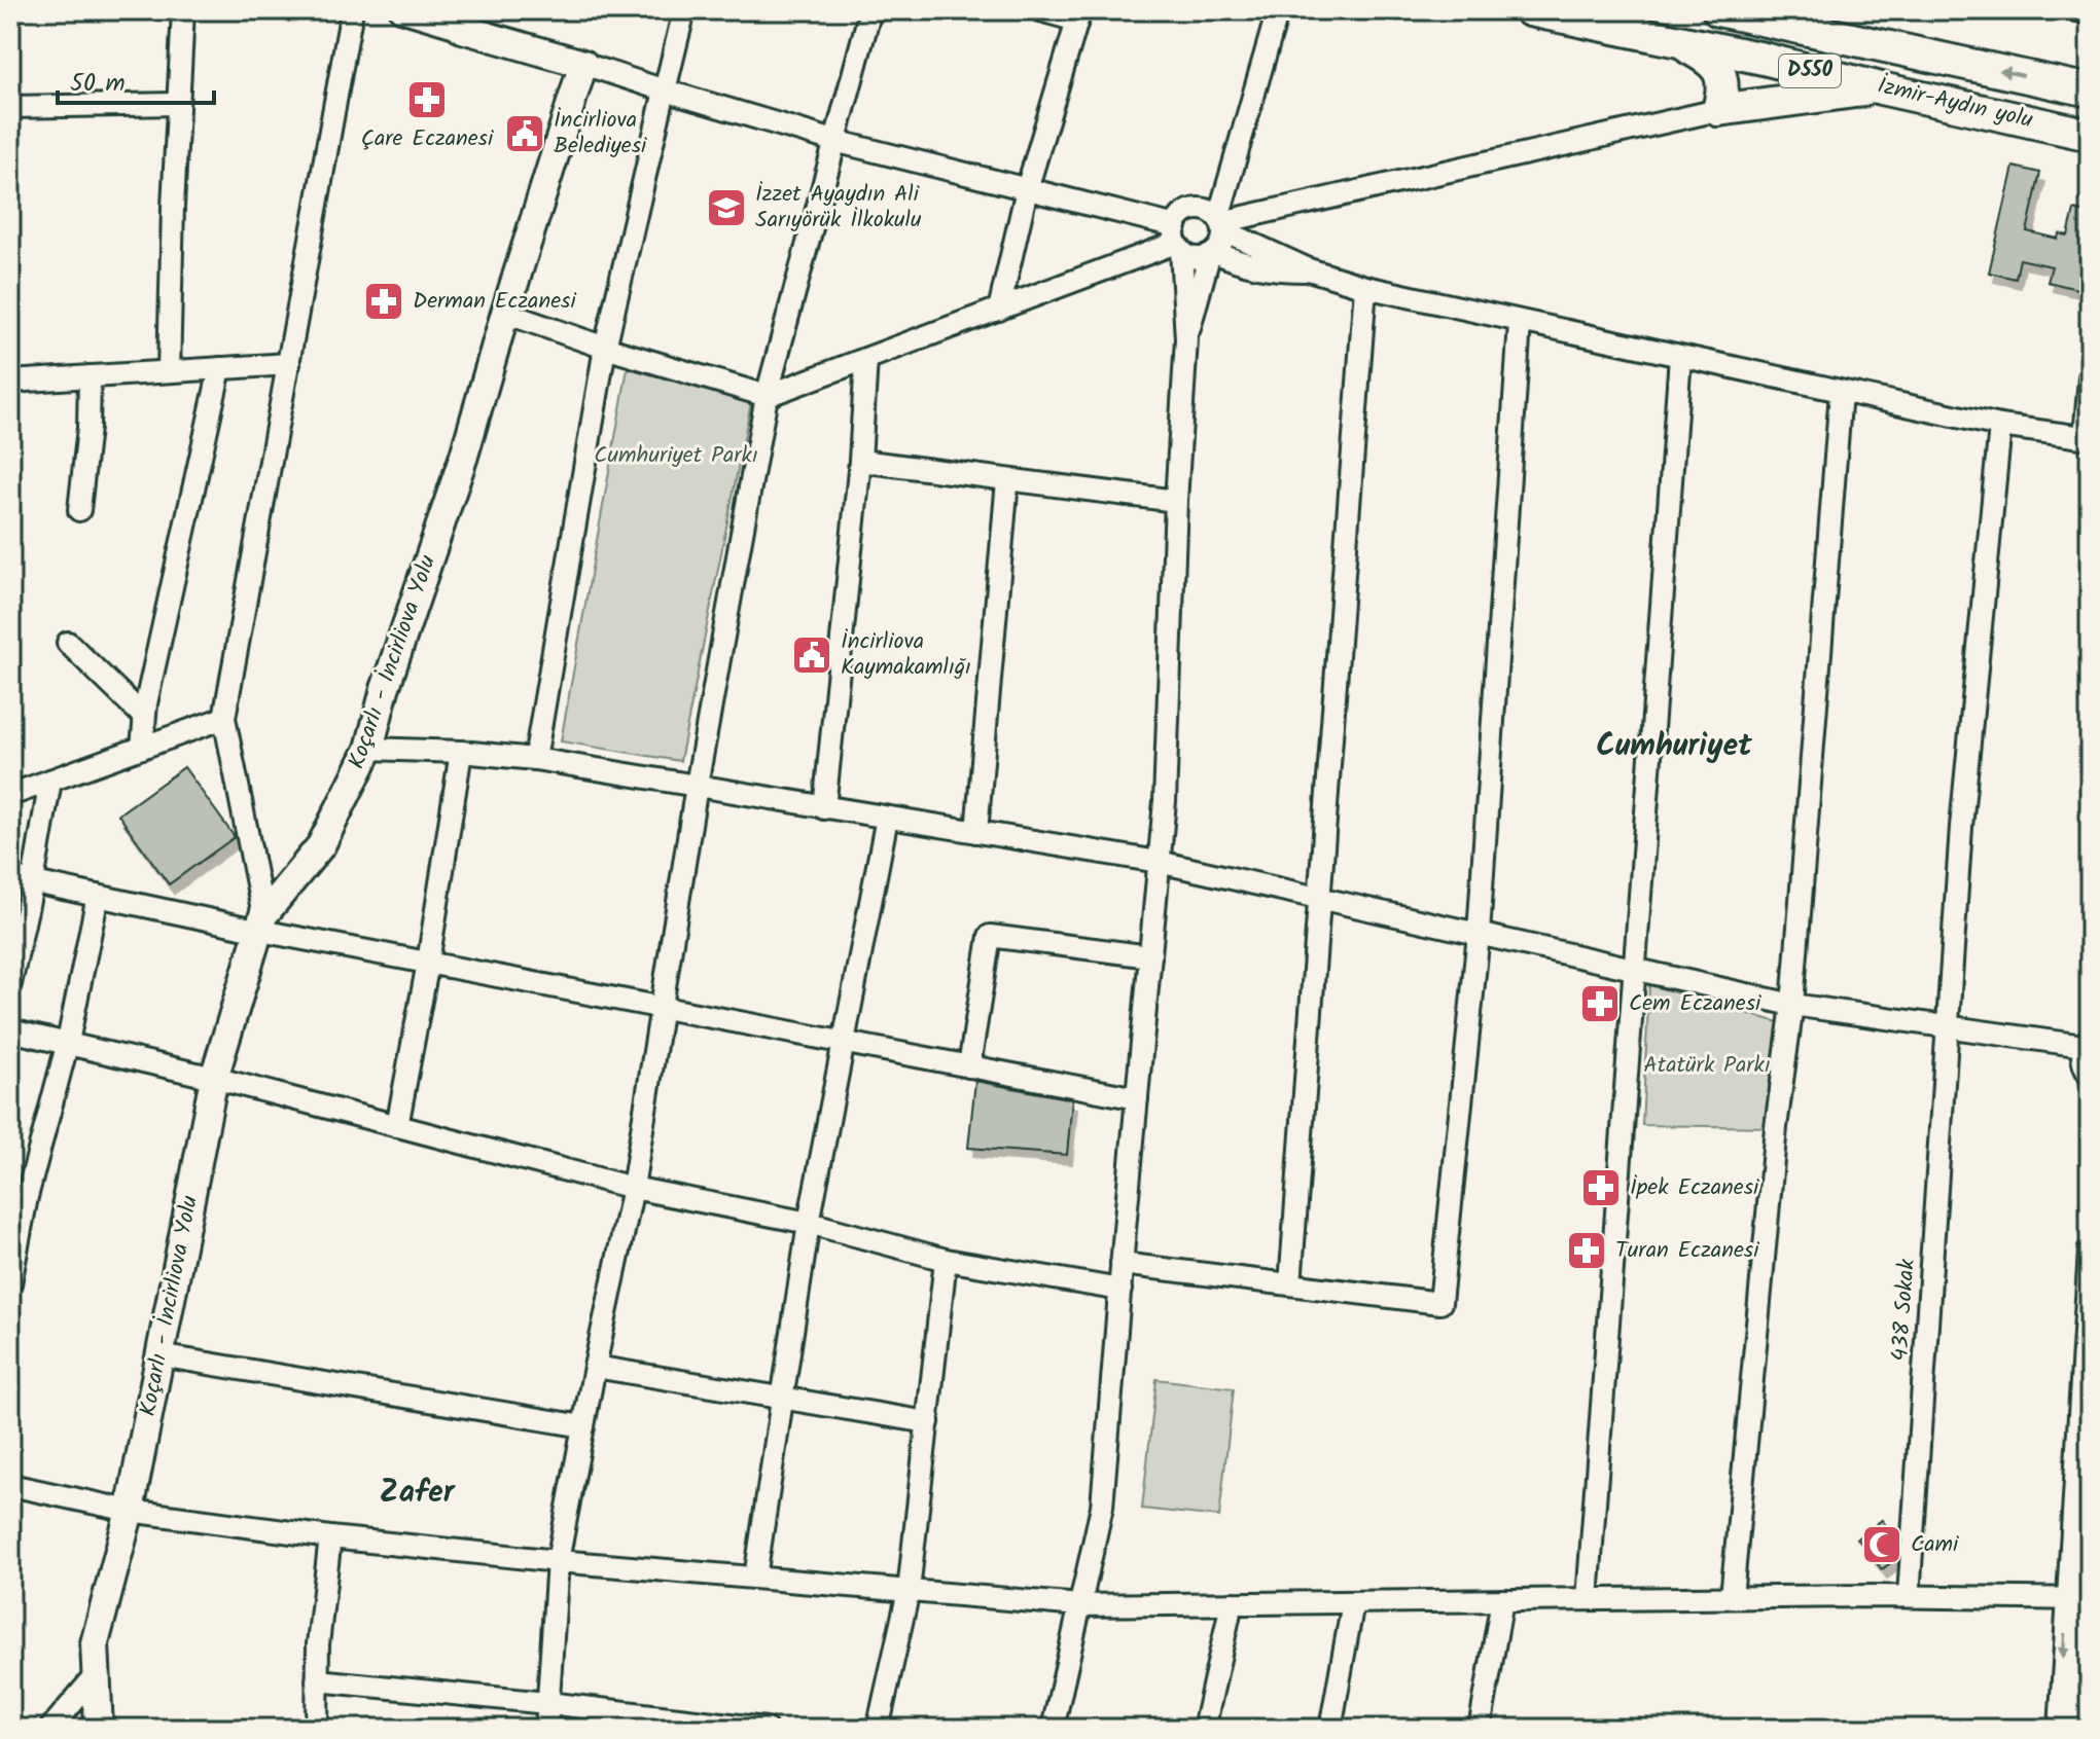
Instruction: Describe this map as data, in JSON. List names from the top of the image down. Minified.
{"streets":{"highway":["D550","İzmir-Aydın yolu"],"main road":["Koçarlı - İncirliova Yolu"],"street":["438 Sokak"]},"districts":["Cumhuriyet","Zafer"],"parks":["Cumhuriyet Parkı","Atatürk Parkı"],"places":{"pharmacy":["Çare Eczanesi","Derman Eczanesi","Cem Eczanesi","İpek Eczanesi","Turan Eczanesi"],"public building":["İncirliova Belediyesi","İncirliova Kaymakamlığı"],"school or university":["İzzet Ayaydın Ali Sarıyörük İlkokulu"],"mosque":["Cami"]},"scale_bar":"50 m"}
